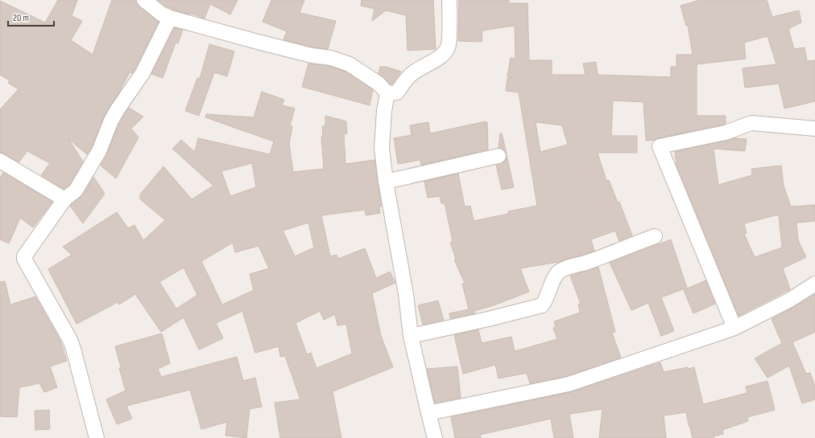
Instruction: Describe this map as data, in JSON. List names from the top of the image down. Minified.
{"scale_bar":"20 m"}
